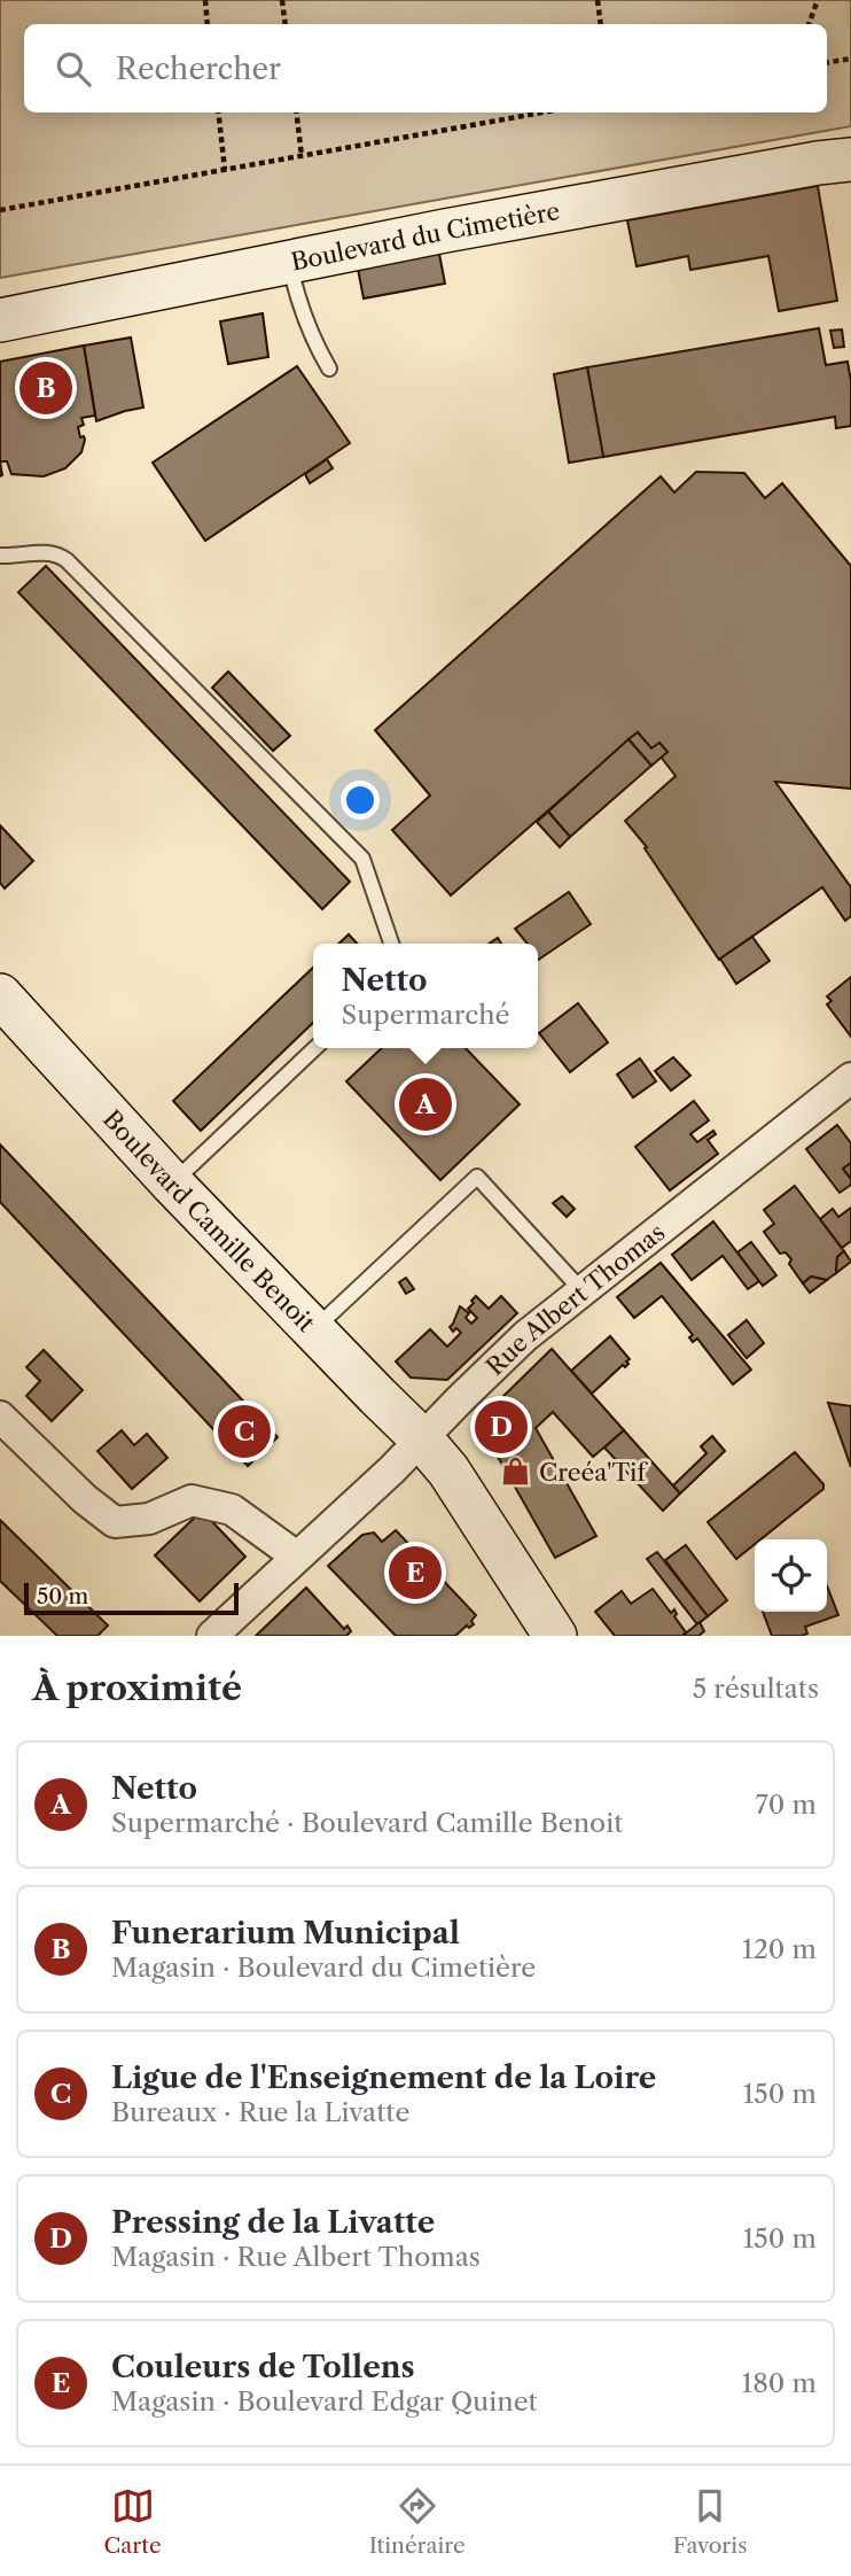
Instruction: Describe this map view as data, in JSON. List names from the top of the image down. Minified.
{"streets":{"street":["Boulevard du Cimetière","Boulevard Camille Benoit","Rue Albert Thomas"]},"crossings":[["Boulevard Camille Benoit","Rue Albert Thomas"]],"places":{"shop":["Creéa'Tif"]},"scale_bar":"50 m","page":{"search":"Rechercher","pins":["B","A","D","C","E"],"popup":["Netto","Supermarché"],"scale":"50 m","heading":["À proximité","5 résultats"],"list":[{"mark":"A","name":"Netto","note":"Supermarché · Boulevard Camille Benoit","value":"70 m"},{"mark":"B","name":"Funerarium Municipal","note":"Magasin · Boulevard du Cimetière","value":"120 m"},{"mark":"C","name":"Ligue de l'Enseignement de la Loire","note":"Bureaux · Rue la Livatte","value":"150 m"},{"mark":"D","name":"Pressing de la Livatte","note":"Magasin · Rue Albert Thomas","value":"150 m"},{"mark":"E","name":"Couleurs de Tollens","note":"Magasin · Boulevard Edgar Quinet","value":"180 m"}],"nav":["Carte","Itinéraire","Favoris"]}}
